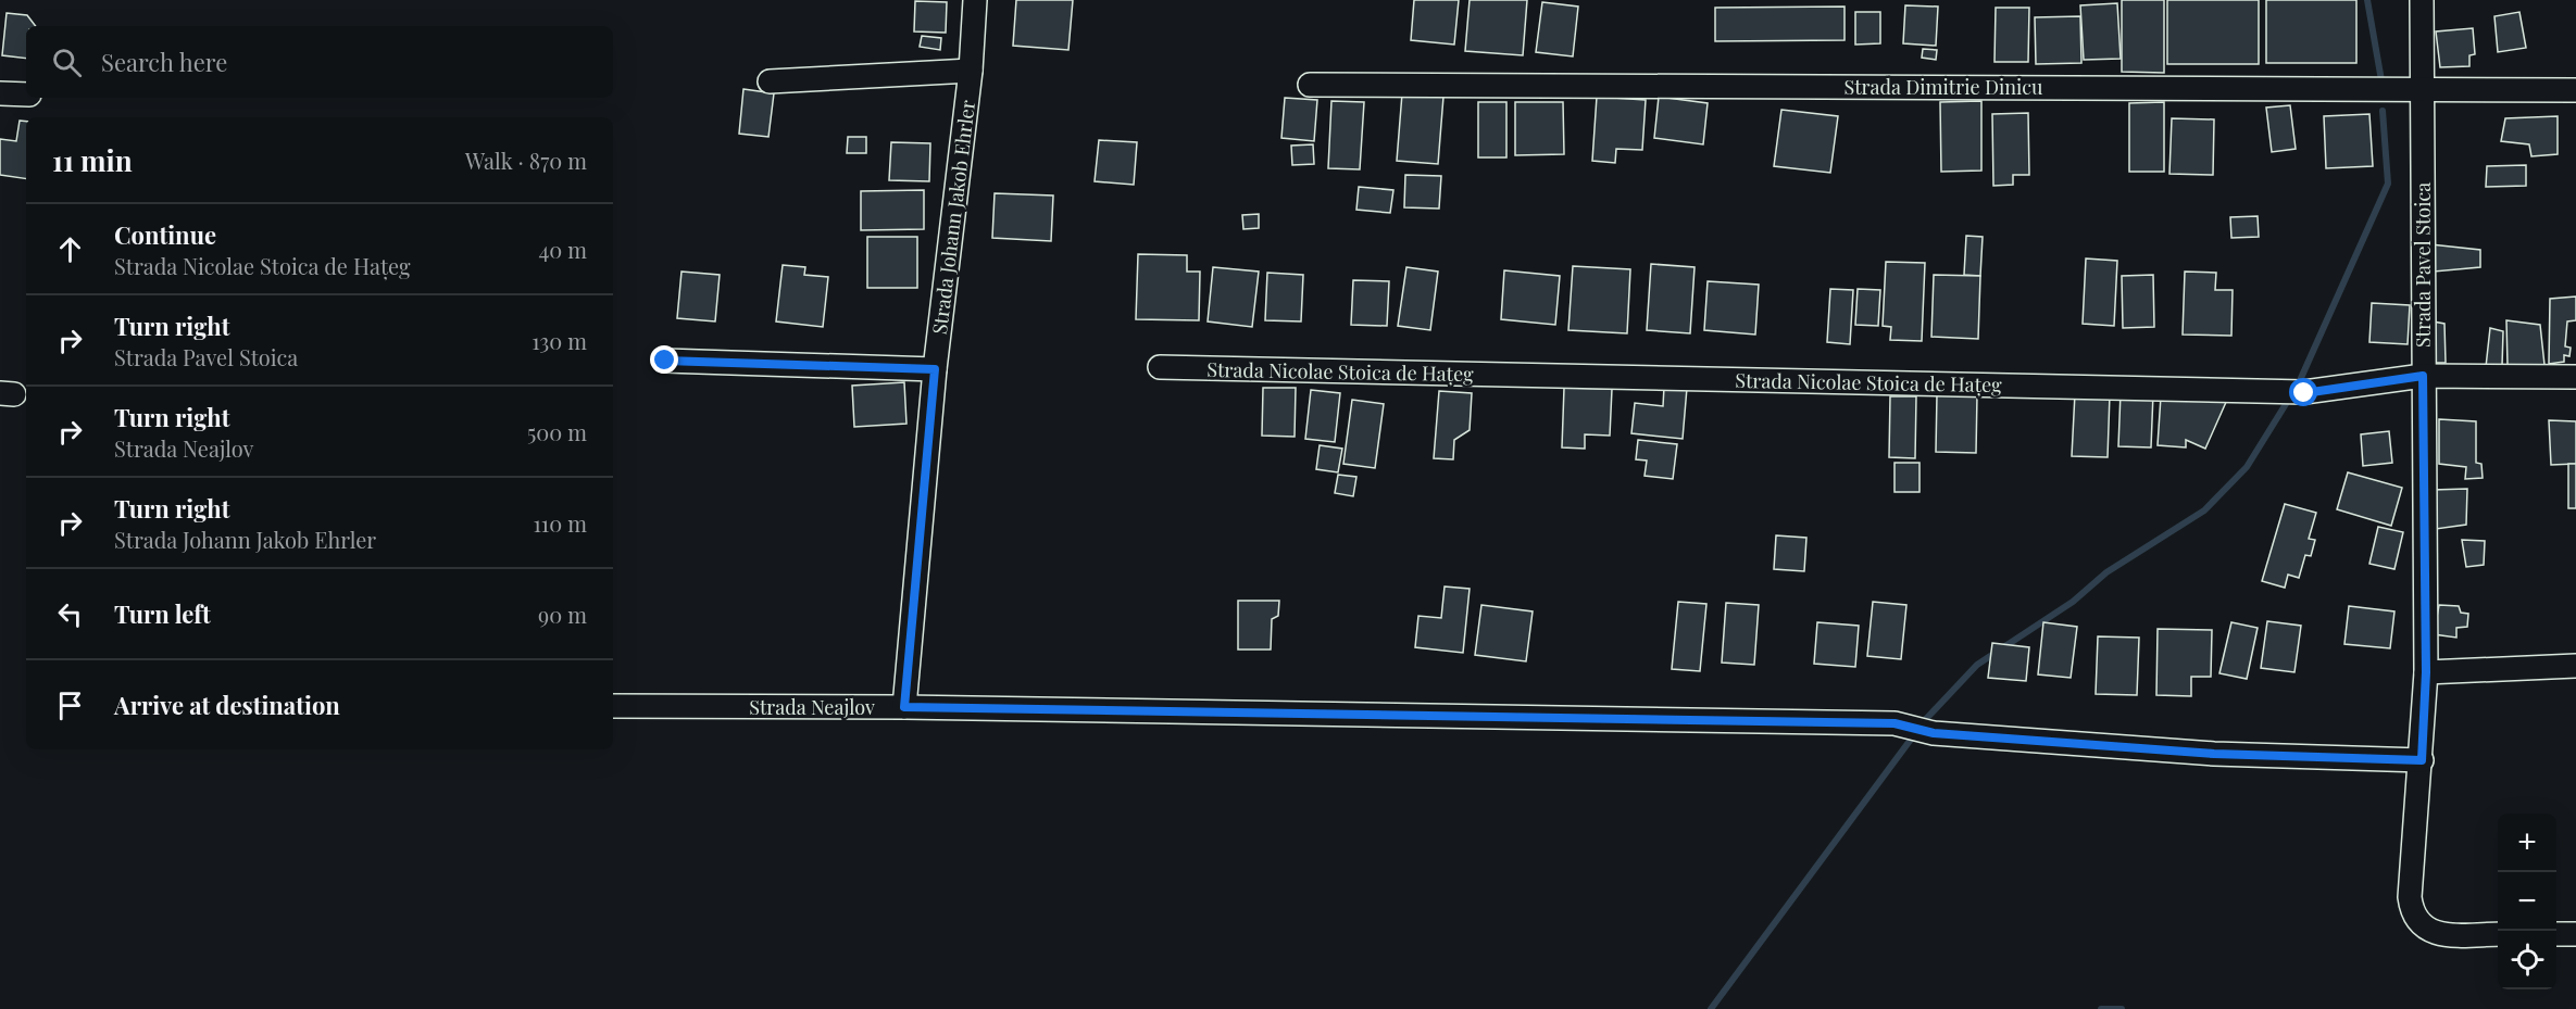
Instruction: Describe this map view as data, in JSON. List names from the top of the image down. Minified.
{"streets":{"street":["Strada Dimitrie Dinicu","Strada Johann Jakob Ehrler","Strada Pavel Stoica","Strada Nicolae Stoica de Hațeg","Strada Neajlov"]},"crossings":[["Strada Dimitrie Dinicu","Strada Pavel Stoica"],["Strada Johann Jakob Ehrler","Strada Neajlov"],["Strada Pavel Stoica","Strada Nicolae Stoica de Hațeg"],["Strada Pavel Stoica","Strada Neajlov"]],"page":{"search":"Search here","heading":["11 min","Walk · 870 m"],"list":[["Continue","Strada Nicolae Stoica de Hațeg","40 m"],["Turn right","Strada Pavel Stoica","130 m"],["Turn right","Strada Neajlov","500 m"],["Turn right","Strada Johann Jakob Ehrler","110 m"],["Turn left","90 m"],"Arrive at destination"],"map_buttons":["+","−"]}}
